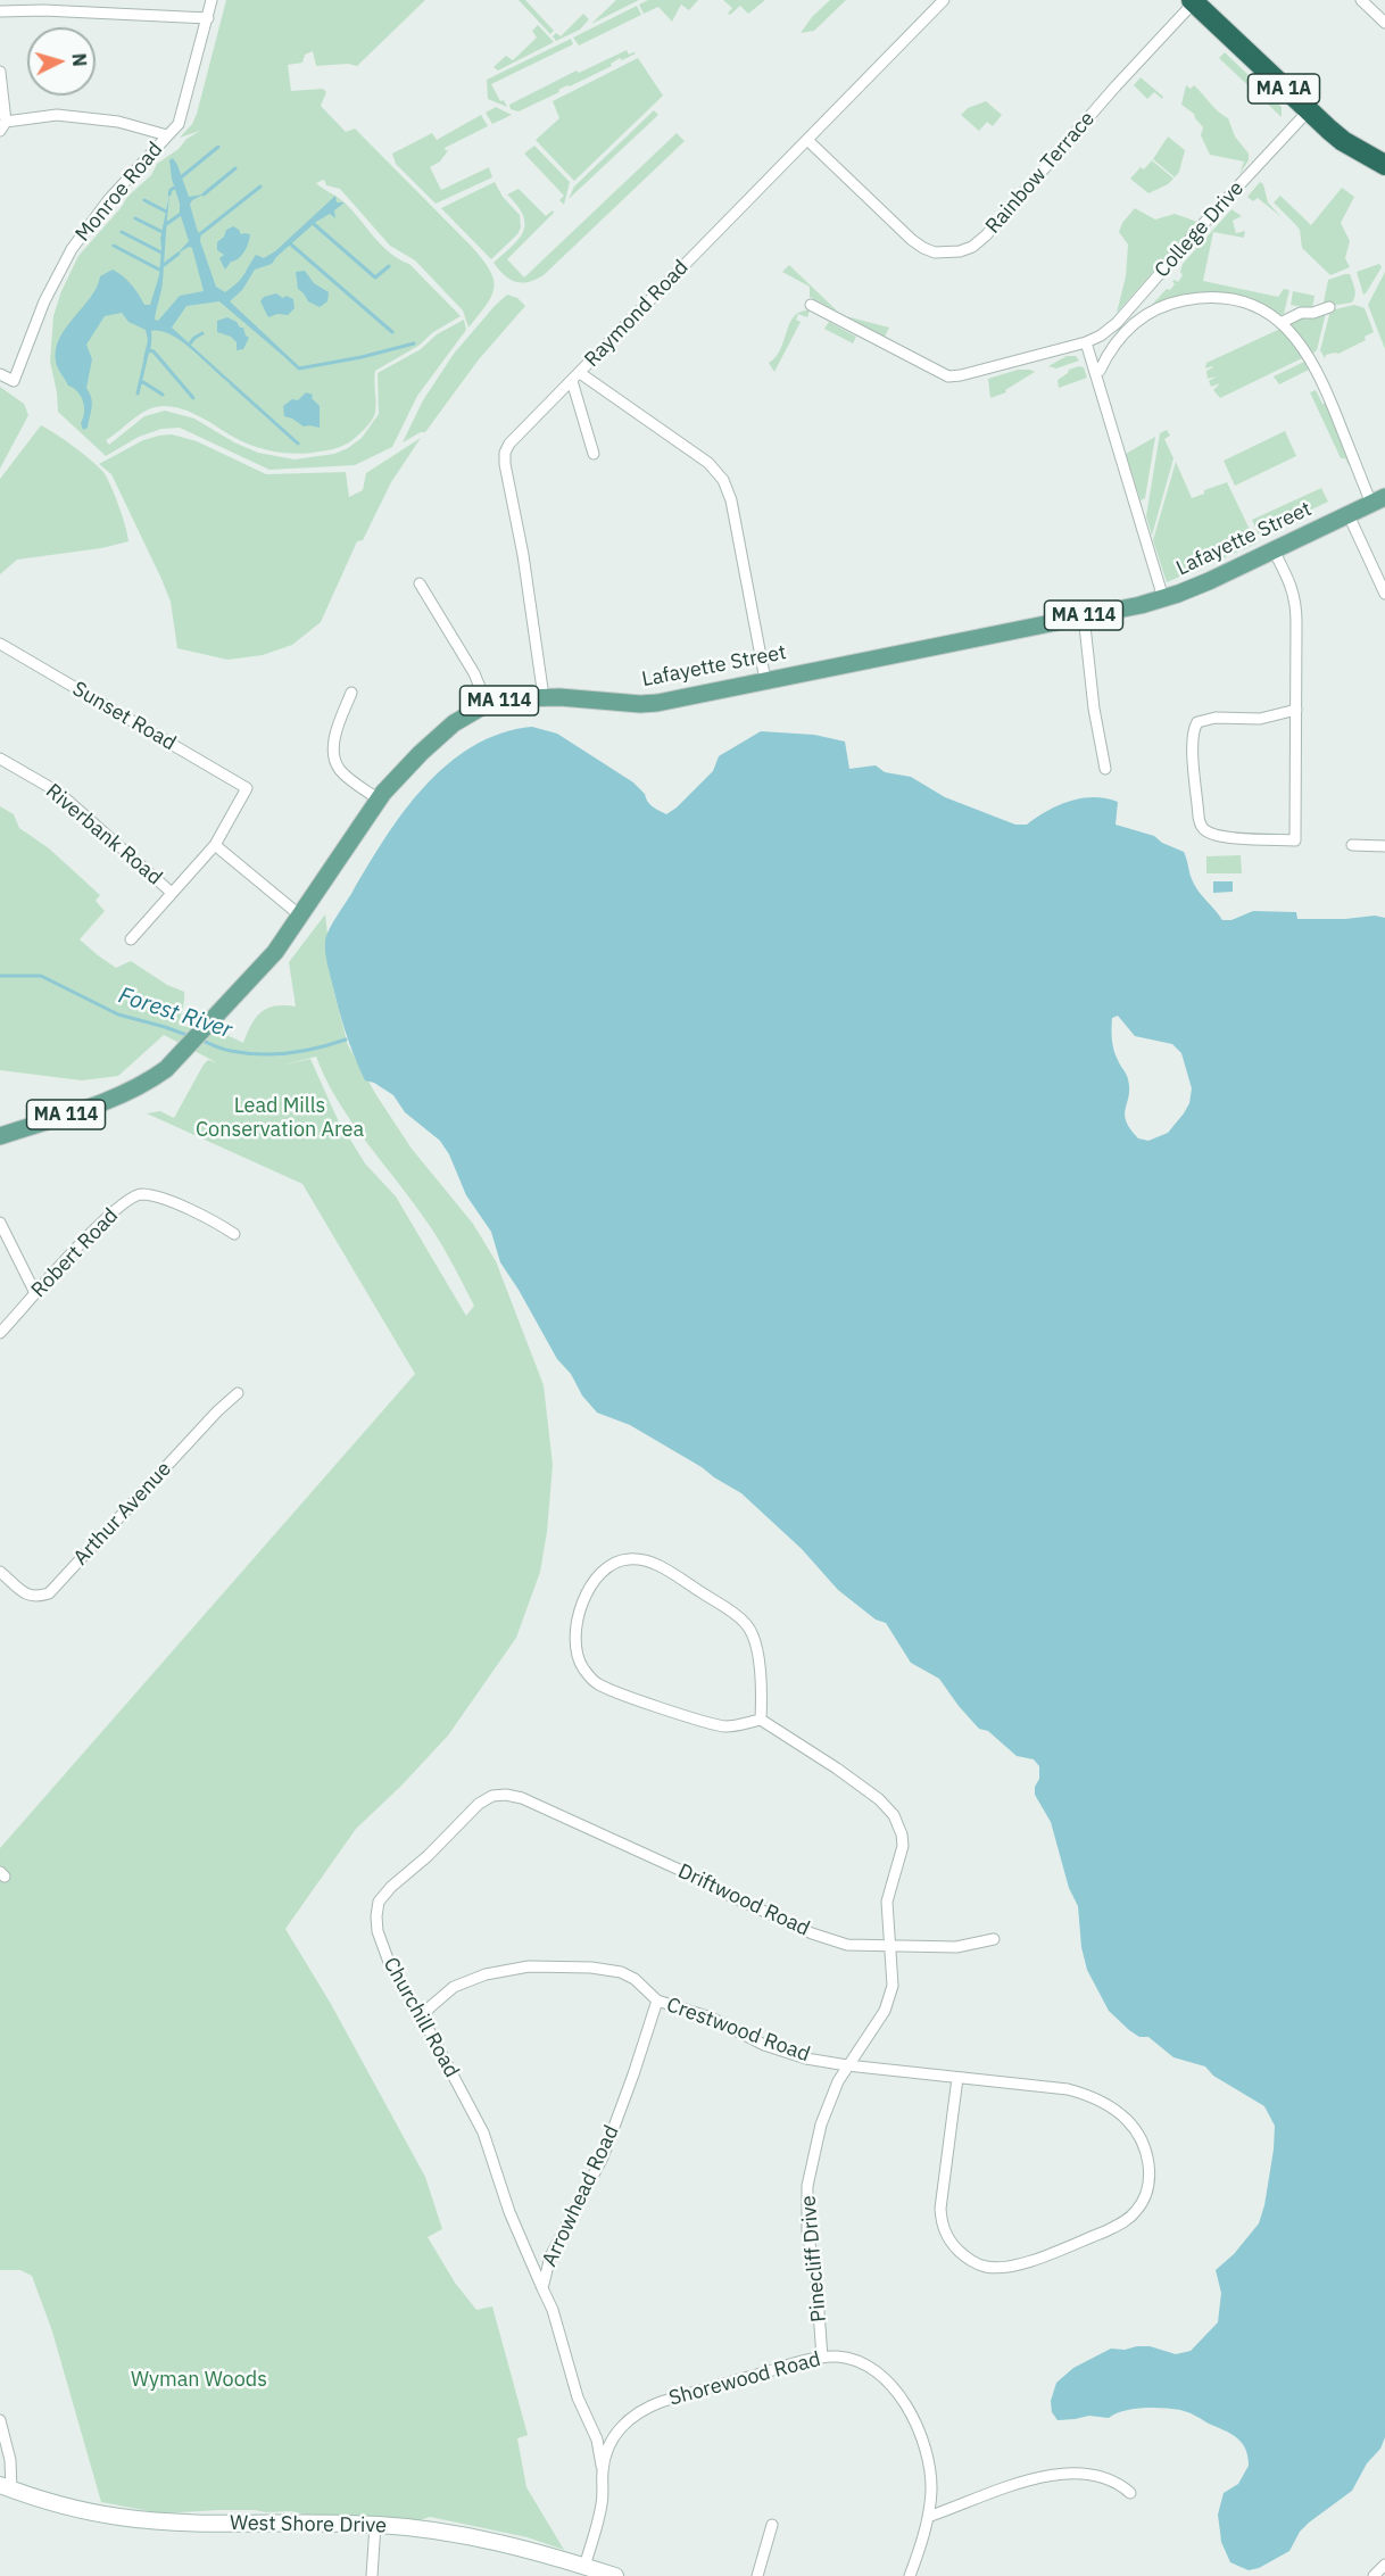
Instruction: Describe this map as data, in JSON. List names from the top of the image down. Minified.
{"streets":{"highway":["MA 1A"],"main road":["Lafayette Street","MA 114","West Shore Drive"],"street":["Rainbow Terrace","Monroe Road","College Drive","Raymond Road","Sunset Road","Riverbank Road","Robert Road","Arthur Avenue","Driftwood Road","Churchill Road","Crestwood Road","Arrowhead Road","Pinecliff Drive","Shorewood Road"]},"crossings":[["MA 1A","Rainbow Terrace"],["MA 1A","College Drive"],["Rainbow Terrace","Raymond Road"],["Raymond Road","Lafayette Street"],["Driftwood Road","Churchill Road"],["Driftwood Road","Pinecliff Drive"],["Churchill Road","Crestwood Road"],["Churchill Road","Arrowhead Road"],["Crestwood Road","Arrowhead Road"],["Crestwood Road","Pinecliff Drive"],["Arrowhead Road","Shorewood Road"],["Pinecliff Drive","Shorewood Road"],["Shorewood Road","West Shore Drive"]],"water":["Forest River"],"parks":["Lead Mills Conservation Area","Wyman Woods"],"north":"right"}
